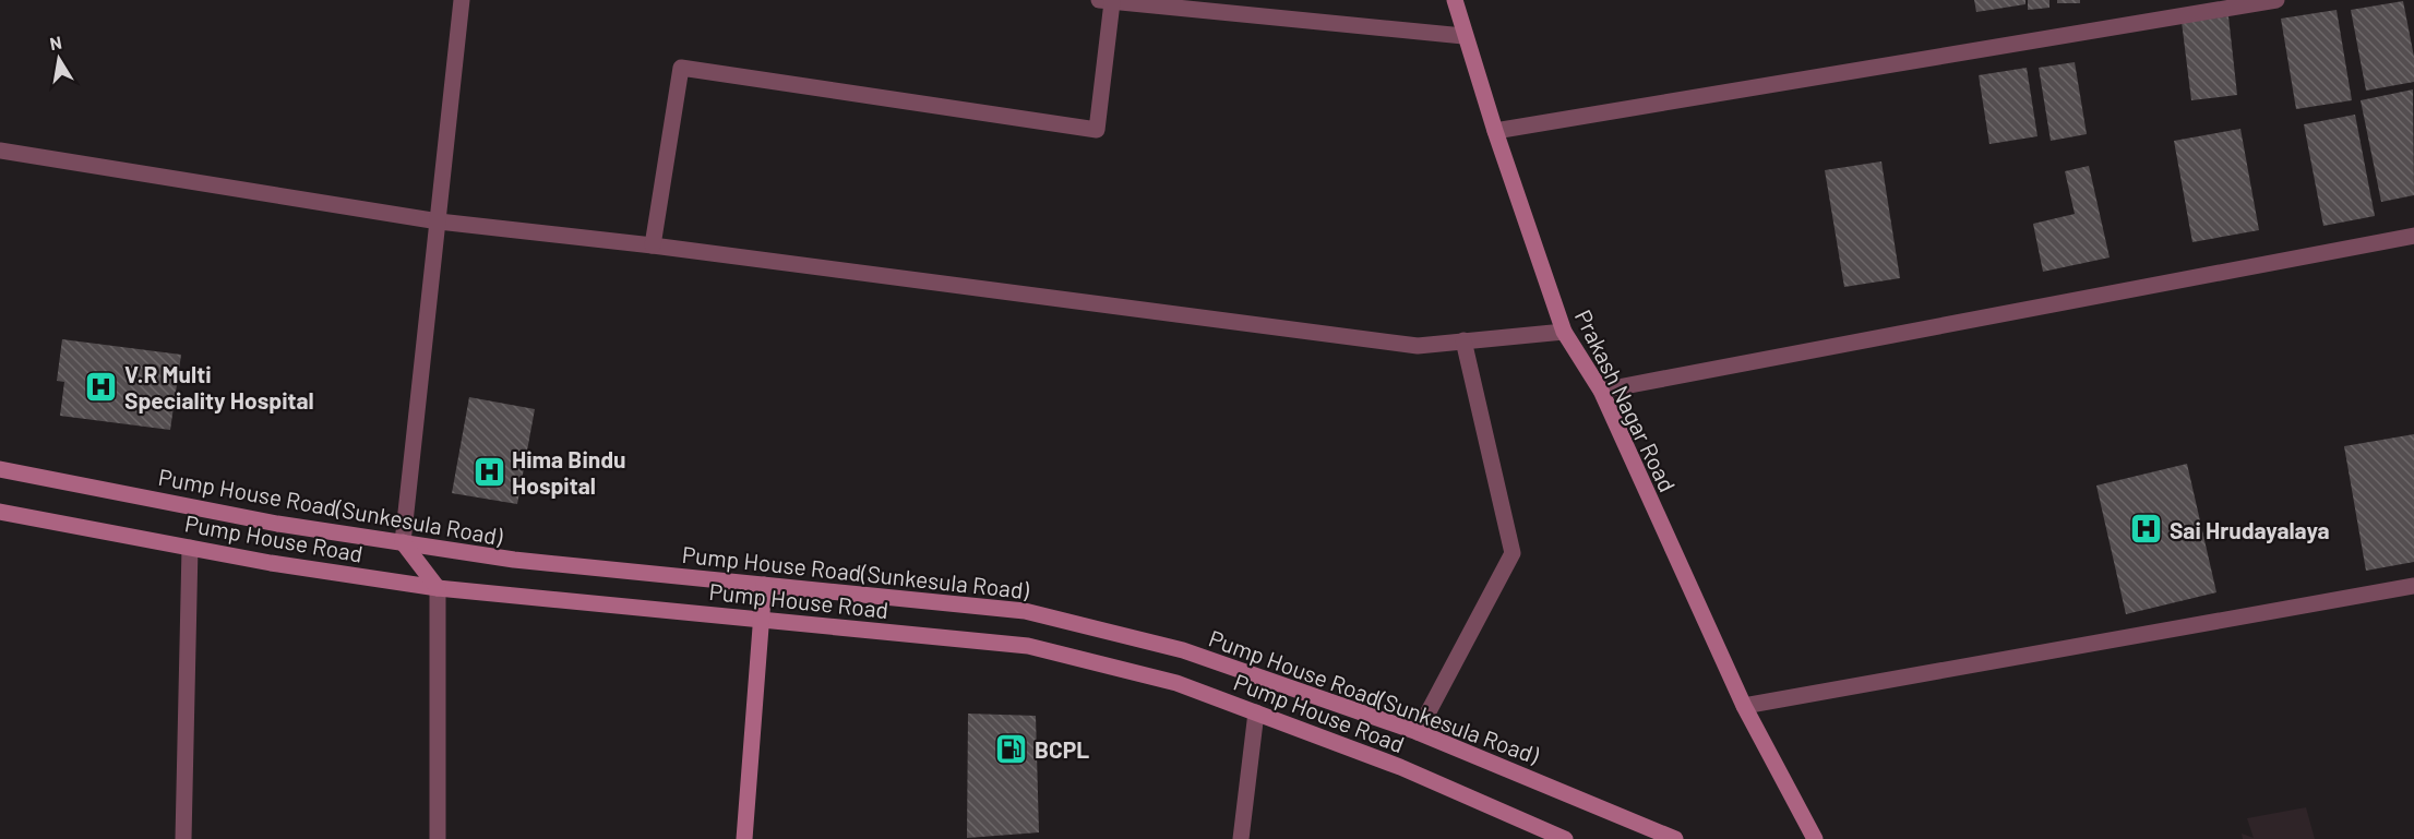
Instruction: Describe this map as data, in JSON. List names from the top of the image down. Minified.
{"streets":{"main road":["Prakash Nagar Road","Pump House Road(Sunkesula Road)","Pump House Road"]},"places":{"hospital":["V.R Multi Speciality Hospital","Hima Bindu Hospital","Sai Hrudayalaya"],"fuel station":["BCPL"]},"north":"top"}
